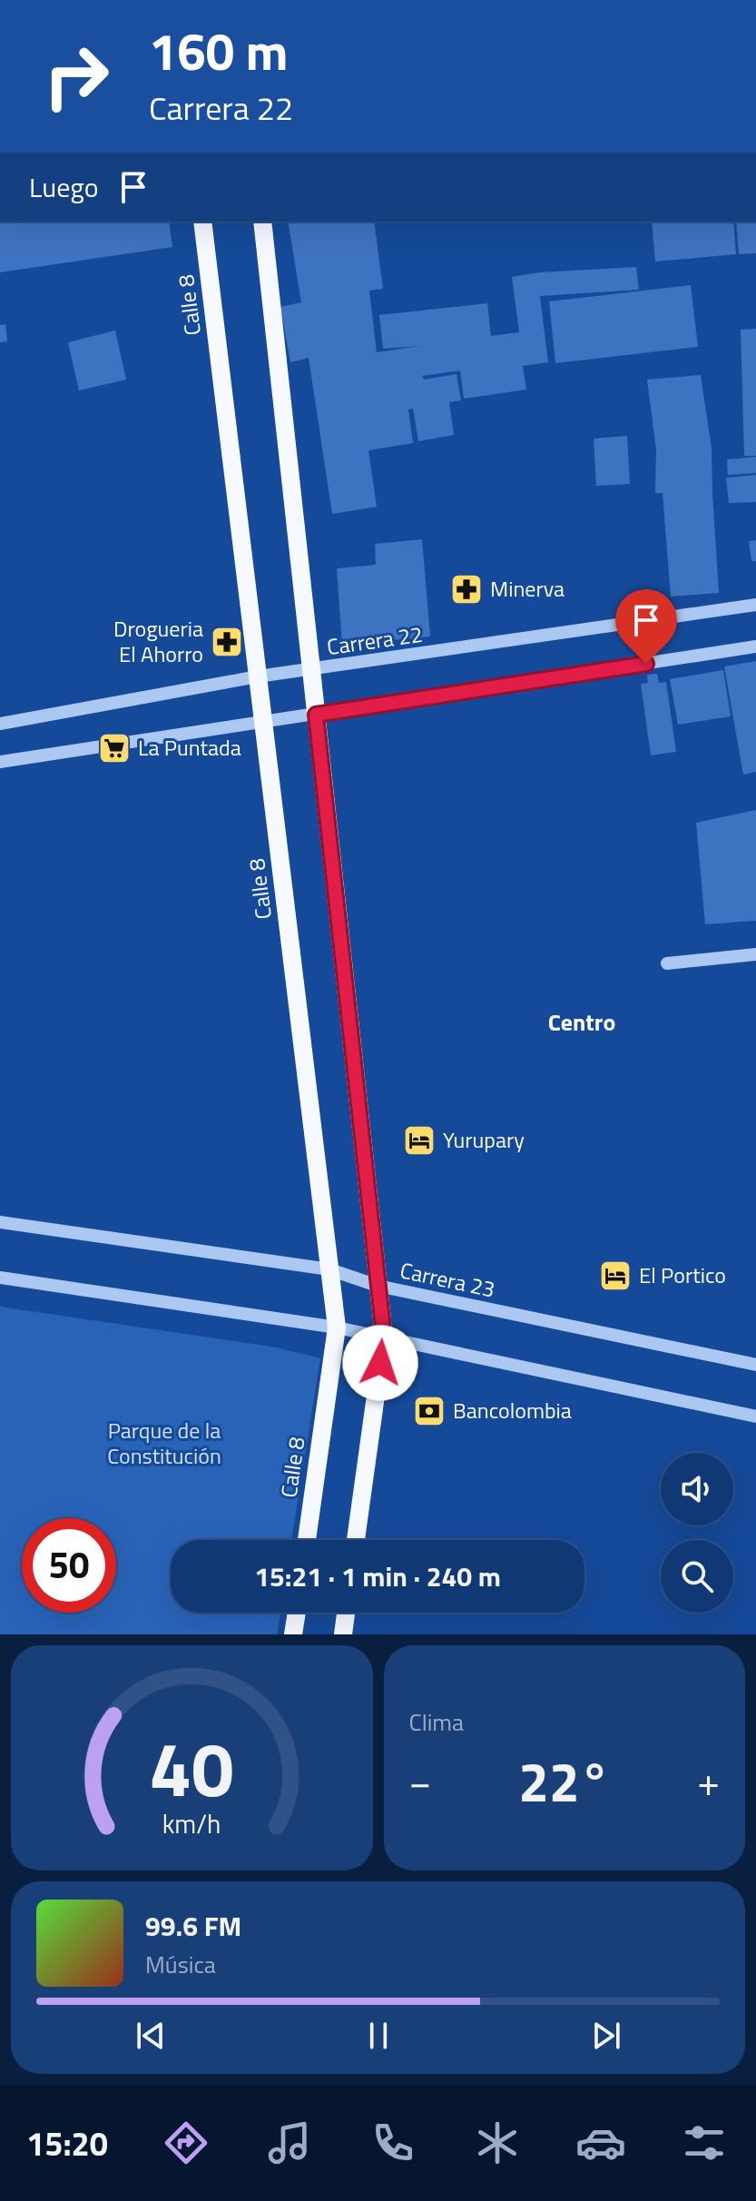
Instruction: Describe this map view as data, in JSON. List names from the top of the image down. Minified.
{"streets":{"main road":["Calle 8"],"street":["Carrera 22","Carrera 23"]},"crossings":[["Calle 8","Carrera 22"],["Calle 8","Carrera 23"]],"districts":["Centro"],"parks":["Parque de la Constitución"],"places":{"pharmacy":["Minerva","Drogueria El Ahorro"],"supermarket":["La Puntada"],"hotel":["Yurupary","El Portico"],"bank":["Bancolombia"]},"page":{"turn":["160 m","Carrera 22"],"then":"Luego","limit":"50","trip":"15:21 · 1 min · 240 m","tile":"Clima","heat":["−","22°","+"],"song":["99.6 FM","Música"],"tabs":"15:20","gauge":["40","km/h"]}}
